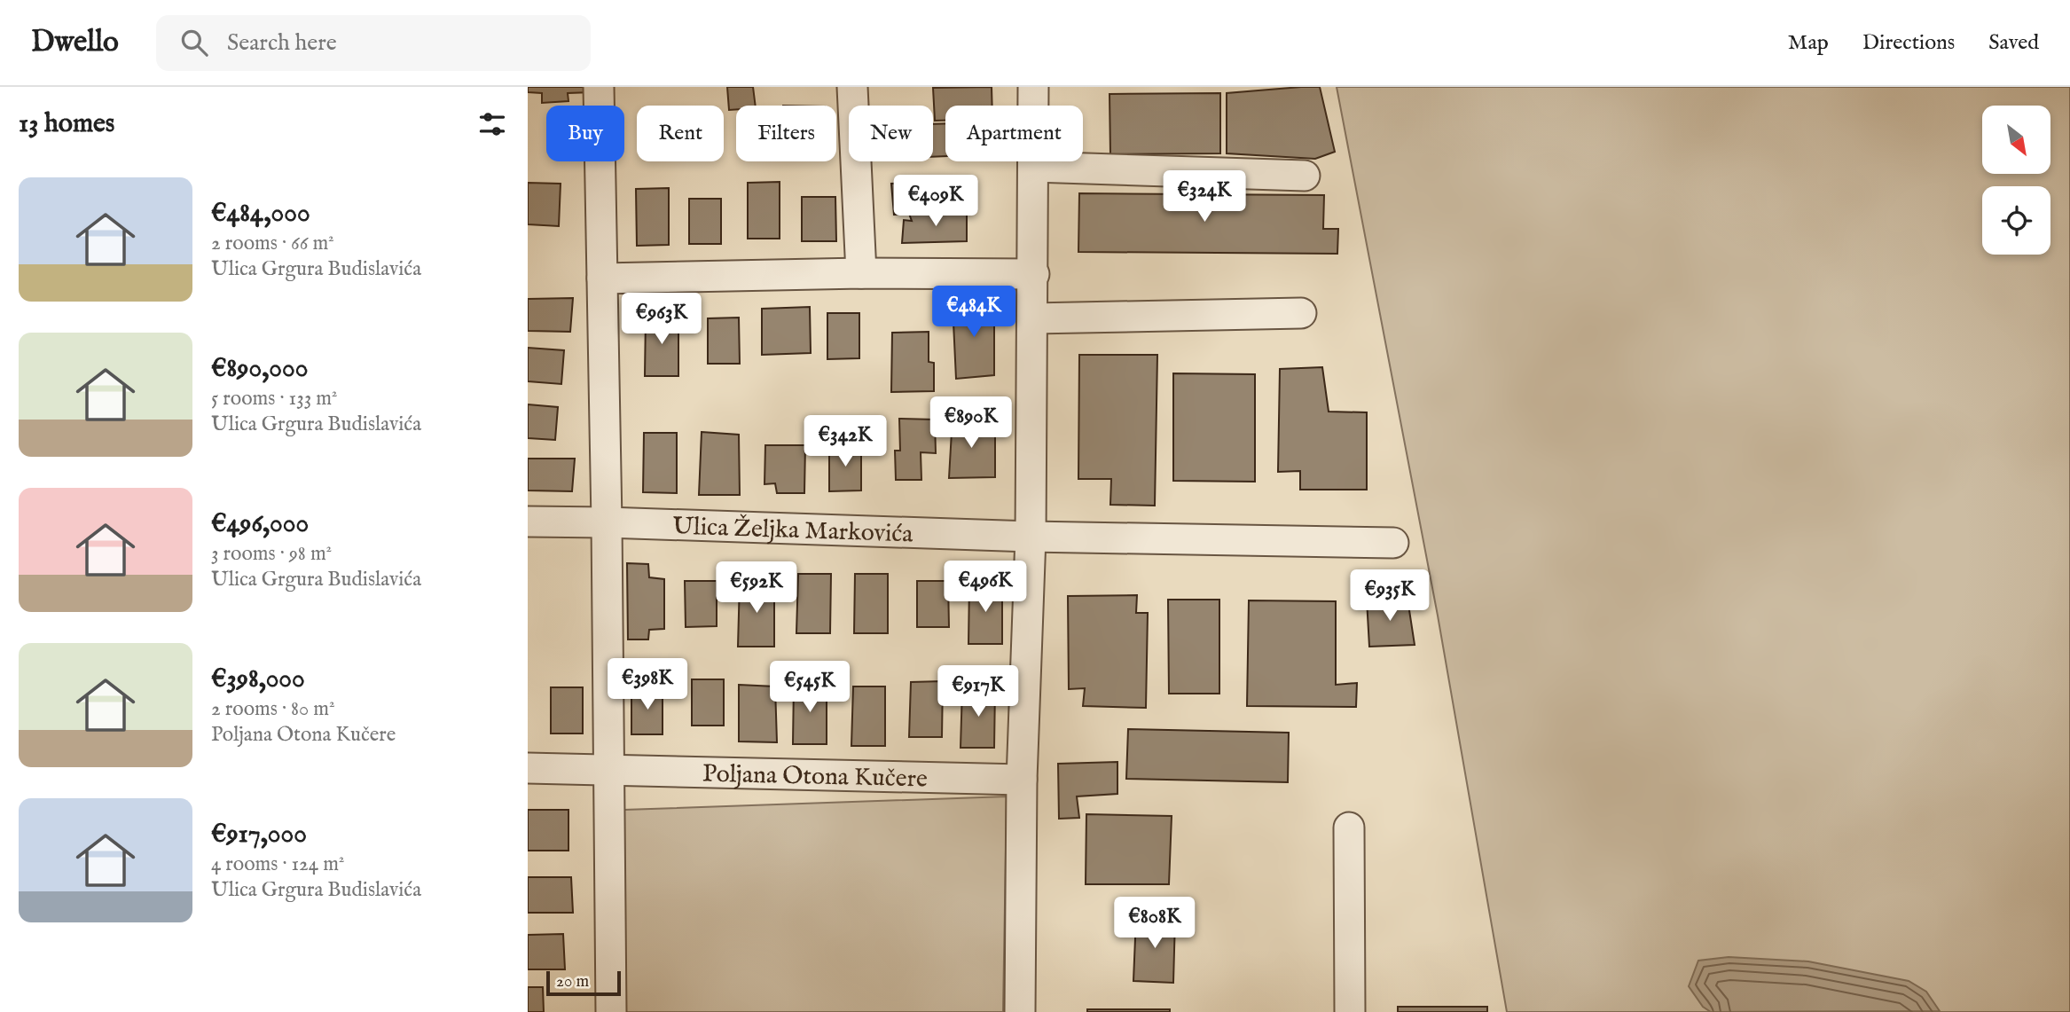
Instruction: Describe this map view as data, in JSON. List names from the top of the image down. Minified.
{"streets":{"street":["Ulica Željka Markovića","Poljana Otona Kučere"]},"scale_bar":"20 m","north":"bottom right","page":{"header":"Dwello","search":"Search here","nav":["Map","Directions","Saved"],"heading":"13 homes","chip":["Buy","Rent","Filters","New","Apartment"],"list":[{"name":"€484,000","note":"2 rooms · 66 m² · Ulica Grgura Budislavića"},{"name":"€890,000","note":"5 rooms · 133 m² · Ulica Grgura Budislavića"},{"name":"€496,000","note":"3 rooms · 98 m² · Ulica Grgura Budislavića"},{"name":"€398,000","note":"2 rooms · 80 m² · Poljana Otona Kučere"},{"name":"€917,000","note":"4 rooms · 124 m² · Ulica Grgura Budislavića"}],"price":["€324K","€409K","€484K","€963K","€890K","€342K","€496K","€592K","€935K","€398K","€545K","€917K","€808K"],"scale":"20 m"}}
